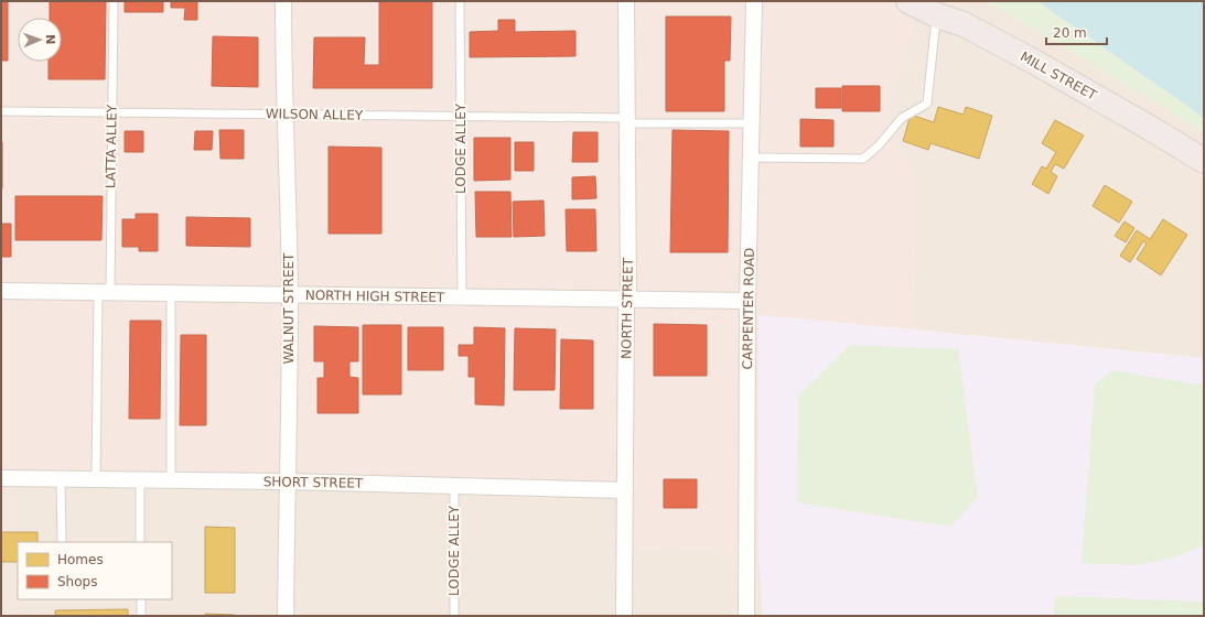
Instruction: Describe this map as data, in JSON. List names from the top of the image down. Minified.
{"streets":{"highway":["MILL STREET"],"street":["NORTH HIGH STREET","WALNUT STREET","NORTH STREET","CARPENTER ROAD","SHORT STREET"],"lane":["WILSON ALLEY","LATTA ALLEY","LODGE ALLEY"]},"crossings":[["WILSON ALLEY","LATTA ALLEY"],["WILSON ALLEY","LODGE ALLEY"],["WILSON ALLEY","WALNUT STREET"],["WILSON ALLEY","NORTH STREET"],["WILSON ALLEY","CARPENTER ROAD"],["LATTA ALLEY","NORTH HIGH STREET"],["LATTA ALLEY","SHORT STREET"],["LODGE ALLEY","NORTH HIGH STREET"],["LODGE ALLEY","SHORT STREET"],["NORTH HIGH STREET","WALNUT STREET"],["NORTH HIGH STREET","NORTH STREET"],["NORTH HIGH STREET","CARPENTER ROAD"],["WALNUT STREET","SHORT STREET"],["NORTH STREET","SHORT STREET"]],"legend":["Homes","Shops"],"scale_bar":"20 m","north":"right"}
